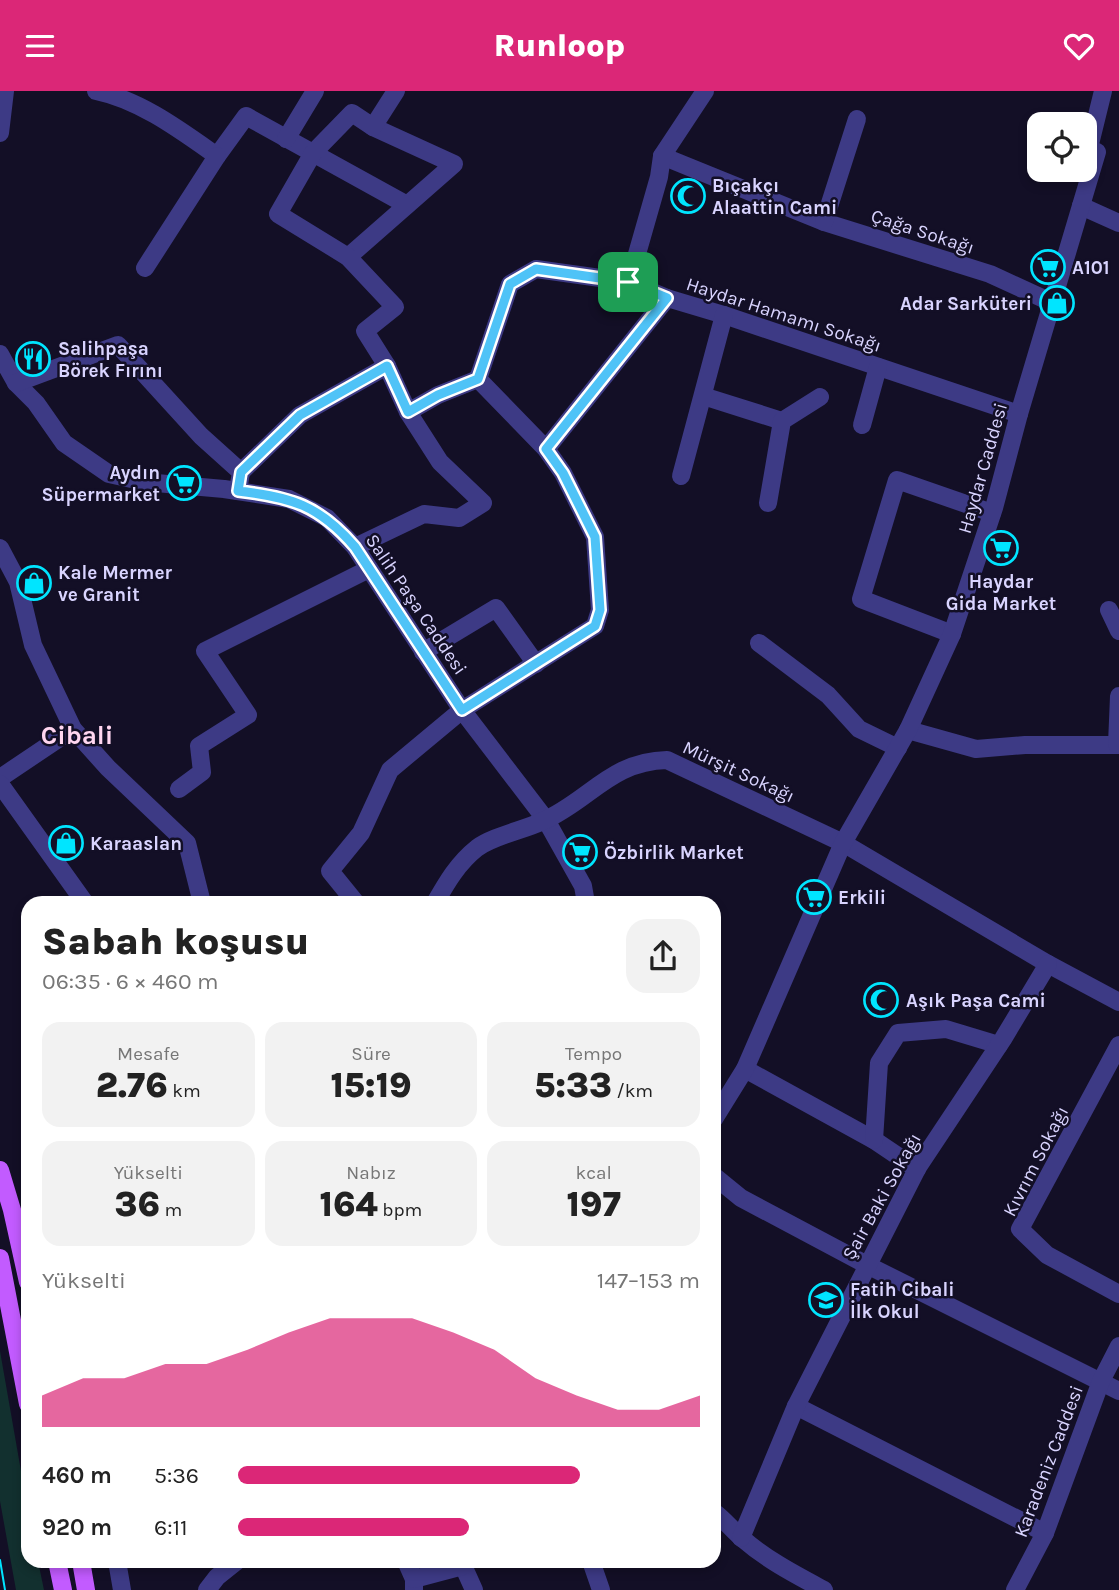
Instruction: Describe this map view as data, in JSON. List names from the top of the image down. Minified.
{"streets":{"street":["Çağa Sokağı","Haydar Hamamı Sokağı","Haydar Caddesi","Salih Paşa Caddesi","Mürşit Sokağı","Kıvrım Sokağı","Şair Baki Sokağı","Karadeniz Caddesi"]},"crossings":[["Çağa Sokağı","Haydar Caddesi"],["Haydar Hamamı Sokağı","Haydar Caddesi"],["Haydar Caddesi","Mürşit Sokağı"],["Salih Paşa Caddesi","Mürşit Sokağı"],["Mürşit Sokağı","Şair Baki Sokağı"]],"districts":["Cibali"],"places":{"mosque":["Bıçakçı Alaattin Cami","Aşık Paşa Cami"],"supermarket":["A101","Aydın Süpermarket","Haydar Gida Market","Özbirlik Market","Erkili"],"shop":["Adar Sarküteri","Kale Mermer ve Granit","Karaaslan"],"restaurant":["Salihpaşa Börek Fırını"],"school or university":["Fatih Cibali İlk Okul"]},"page":{"header":"Runloop","heading":["Sabah koşusu","06:35 · 6 × 460 m"],"stats":[["Mesafe","2.76 km"],["Süre","15:19"],["Tempo","5:33 /km"],["Yükselti","36 m"],["Nabız","164 bpm"],["kcal","197"]],"chart":["Yükselti","147–153 m"],"list":[{"name":"460 m","note":"5:36"},{"name":"920 m","note":"6:11"}]}}
